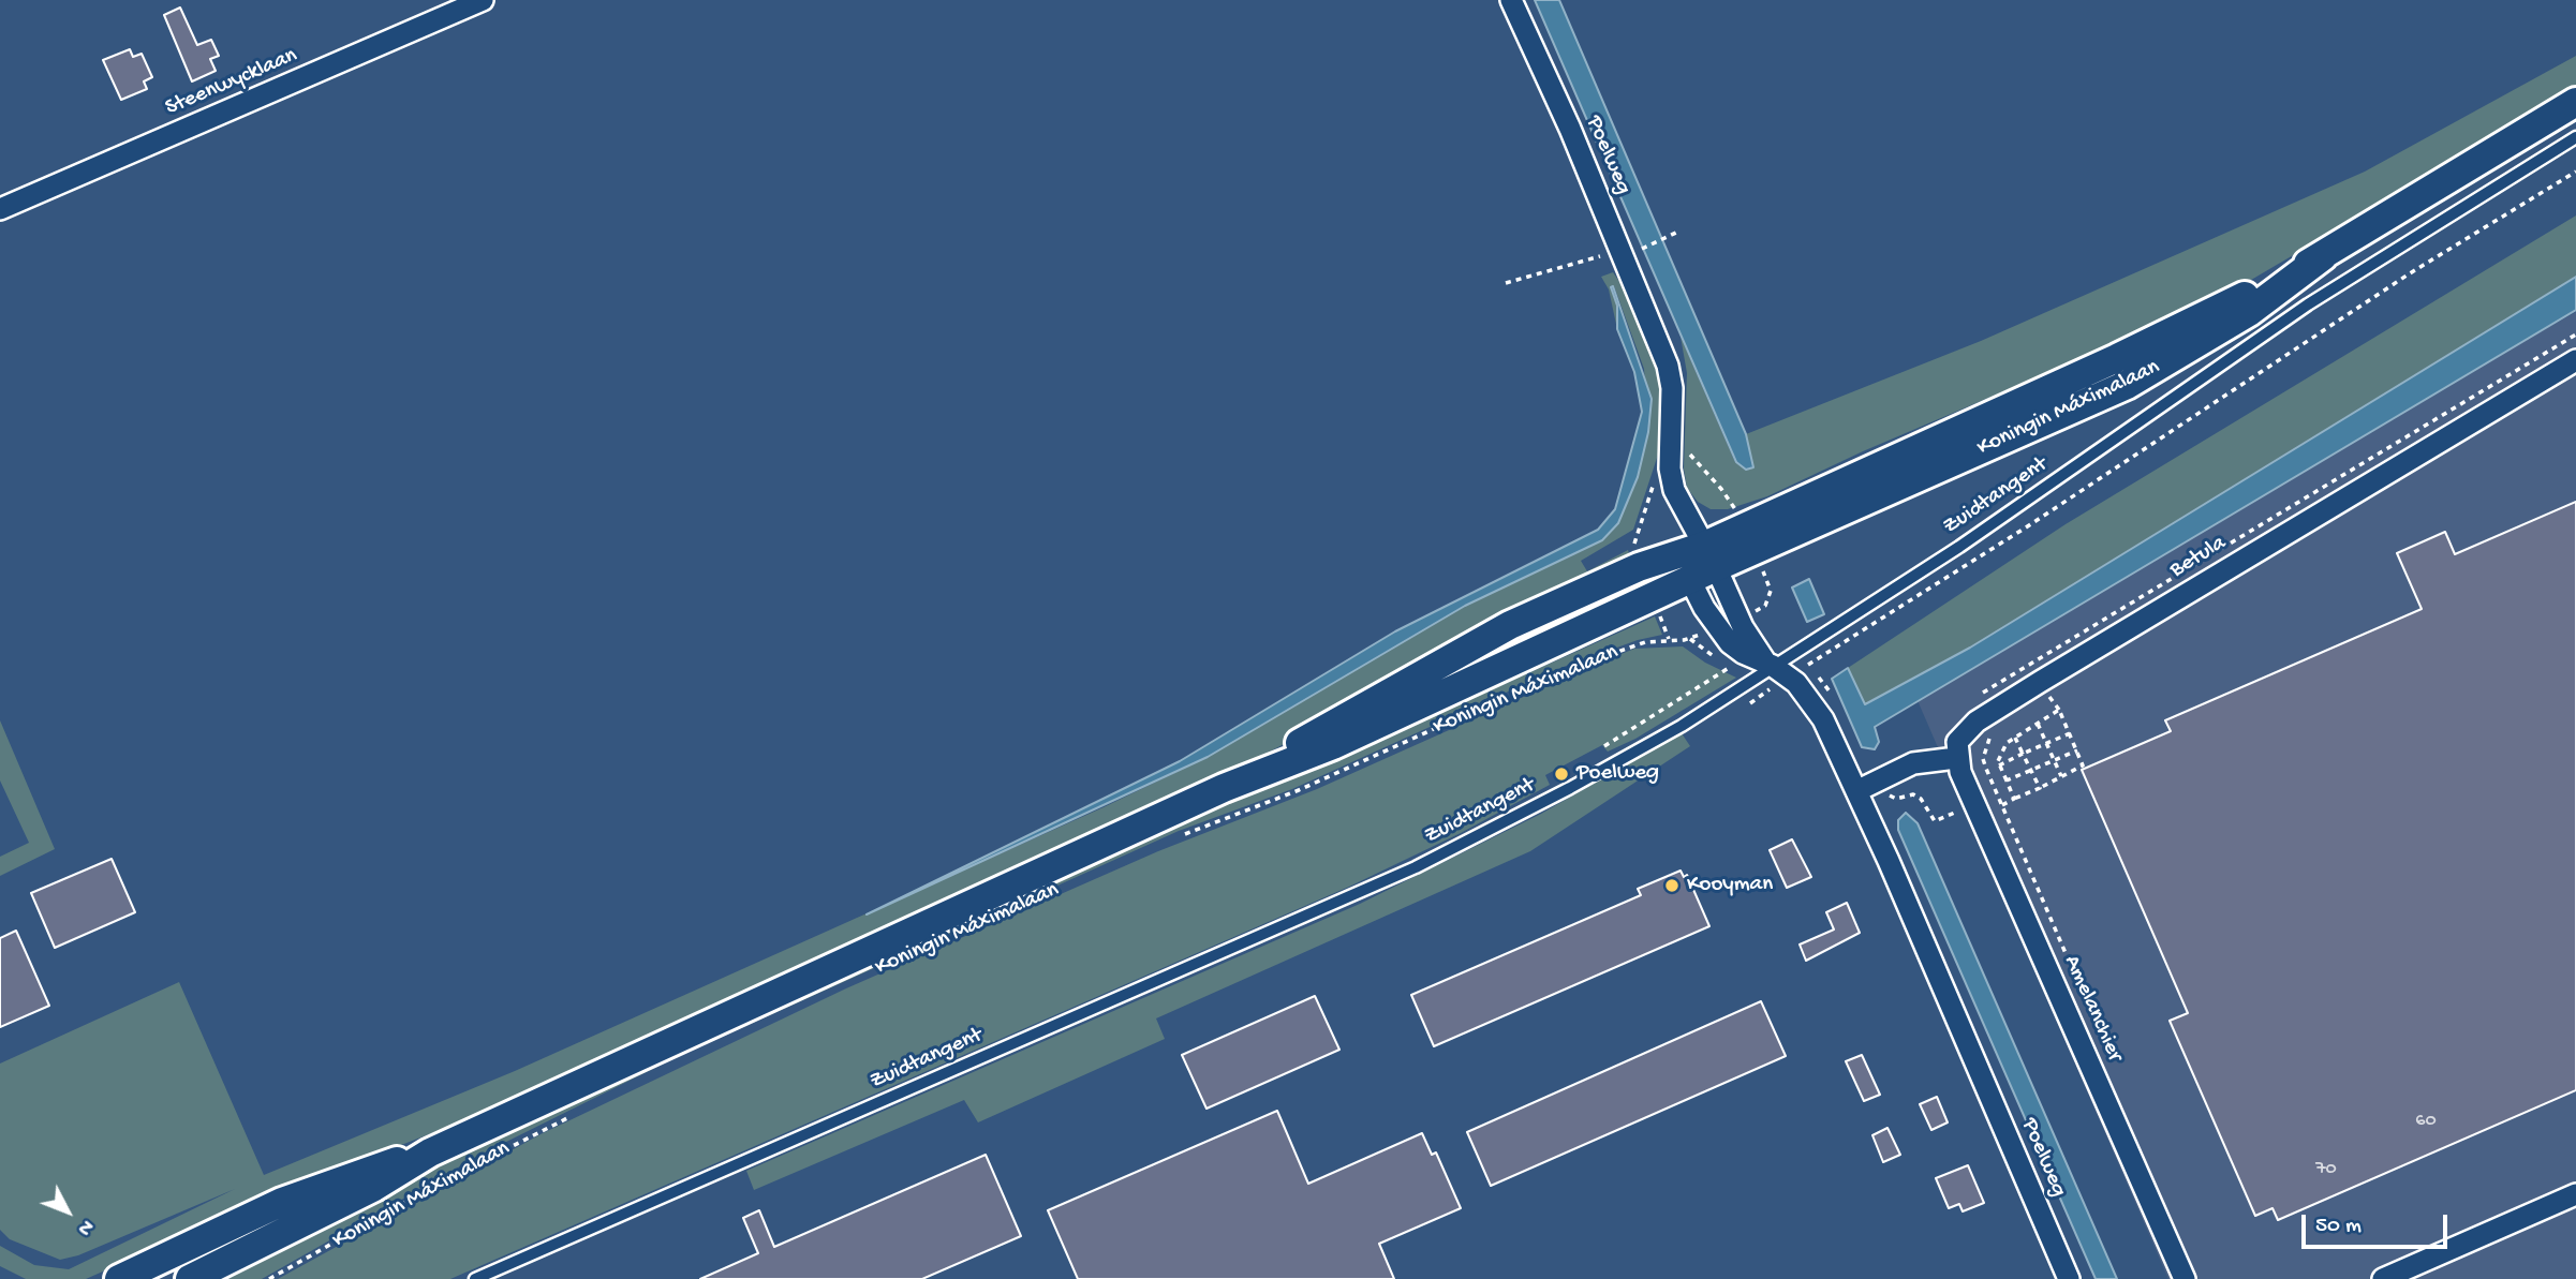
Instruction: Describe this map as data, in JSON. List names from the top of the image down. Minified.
{"streets":{"main road":["Koningin Máximalaan"],"street":["Steenwycklaan","Poelweg","Betula","Amelanchier"],"lane":["Zuidtangent"]},"crossings":[["Poelweg","Koningin Máximalaan"],["Poelweg","Zuidtangent"],["Betula","Amelanchier"]],"places":["Poelweg","Kooyman"],"house_numbers":["60","70"],"scale_bar":"50 m","north":"bottom right"}
